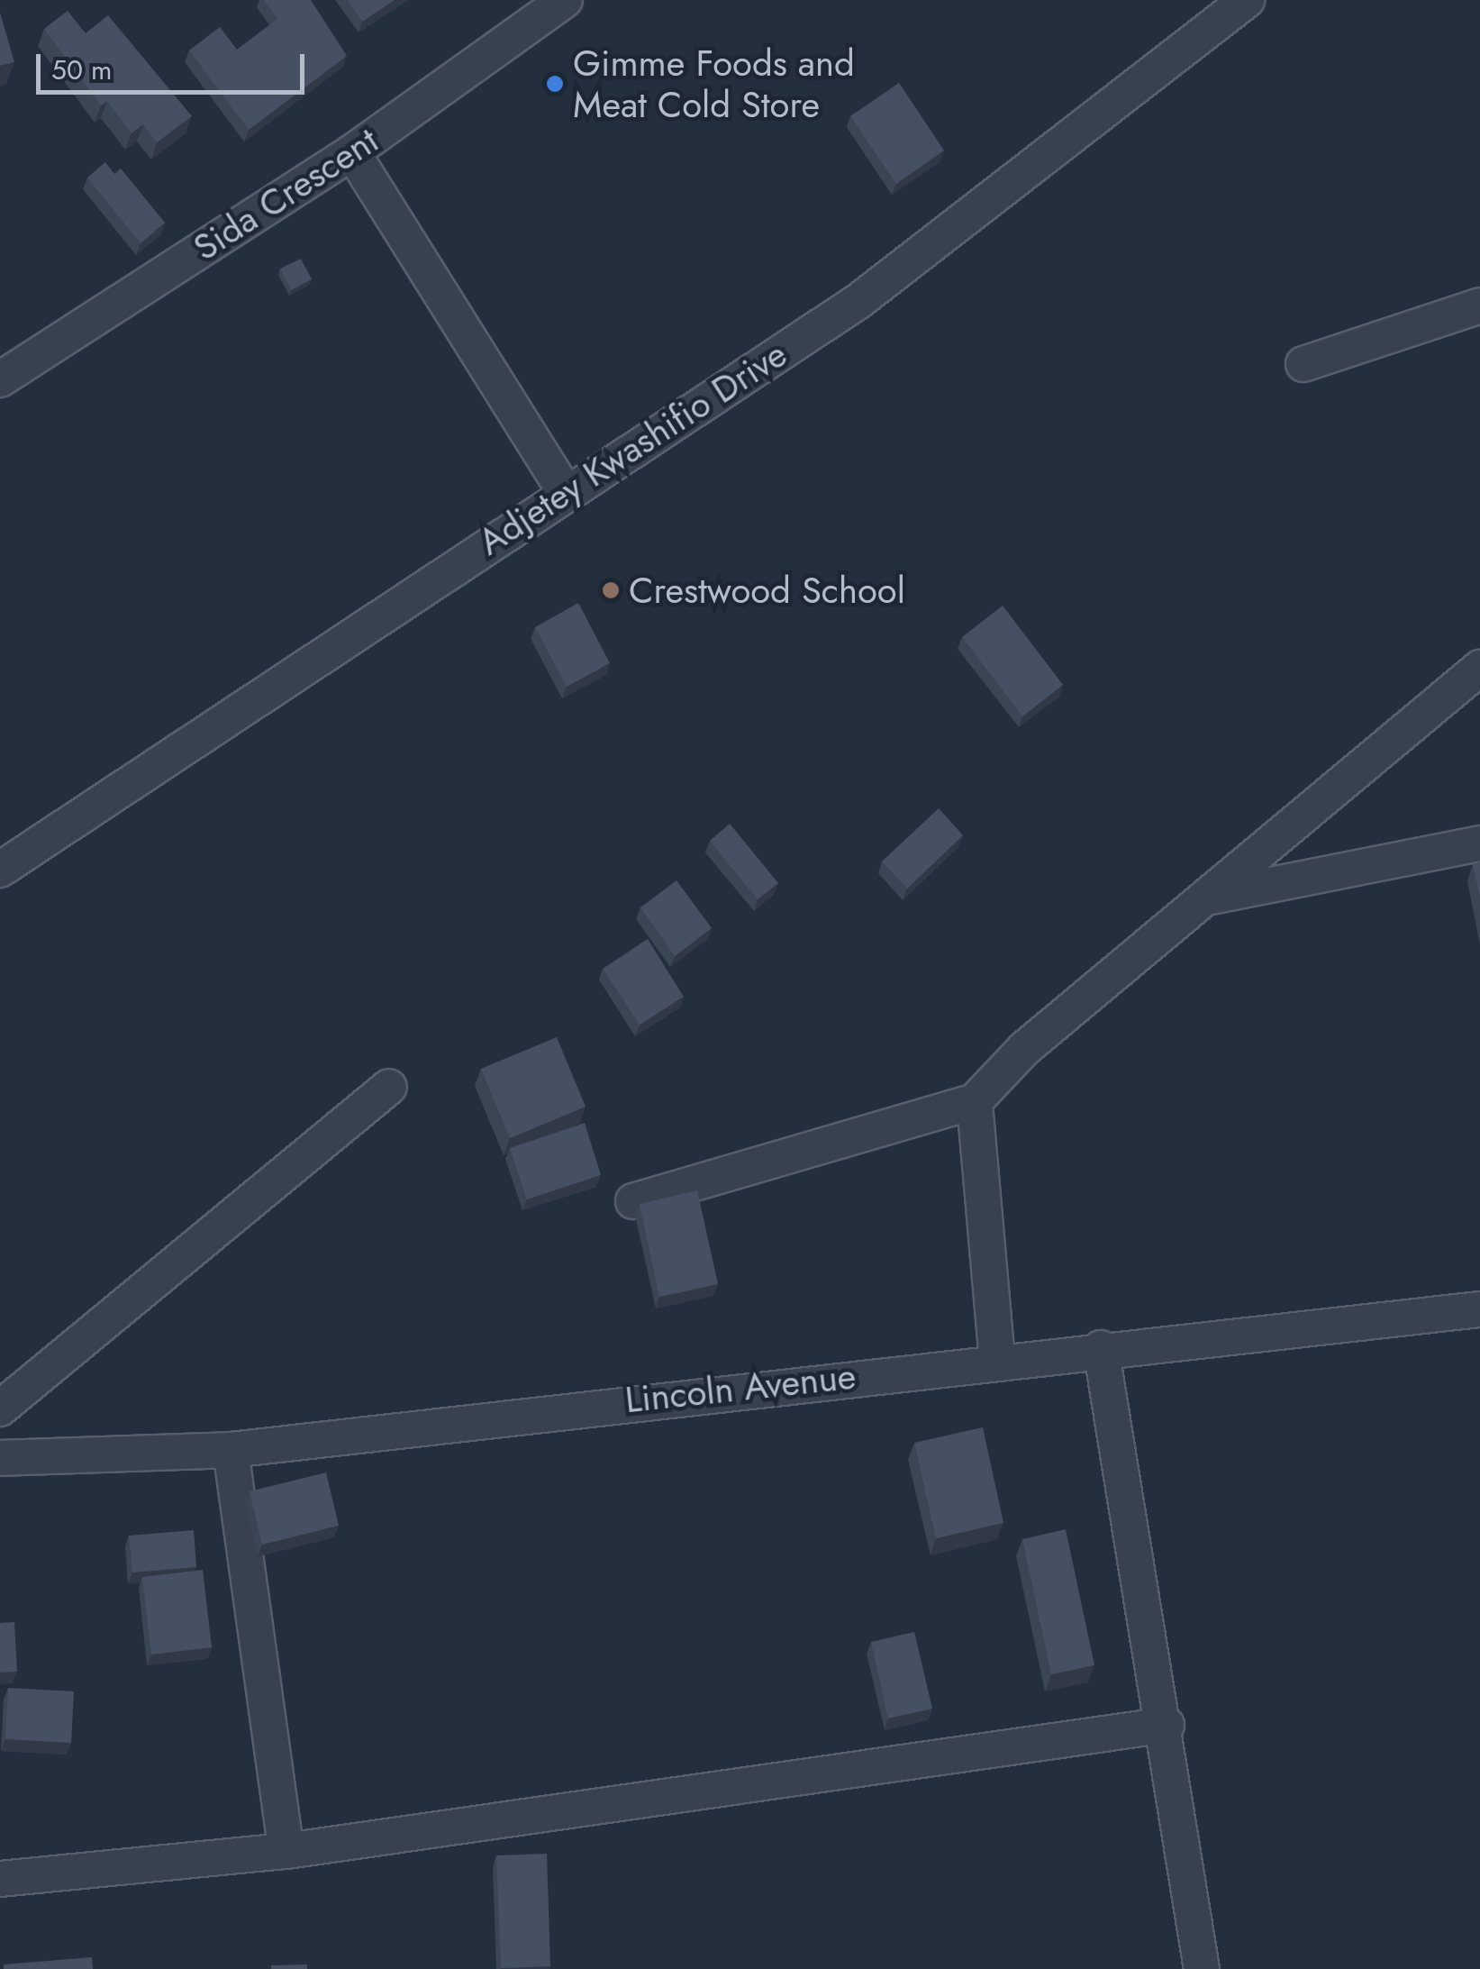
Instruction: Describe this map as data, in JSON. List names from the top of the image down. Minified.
{"streets":{"street":["Sida Crescent","Adjetey Kwashifio Drive","Lincoln Avenue"]},"places":["Gimme Foods and Meat Cold Store","Crestwood School"],"scale_bar":"50 m"}
